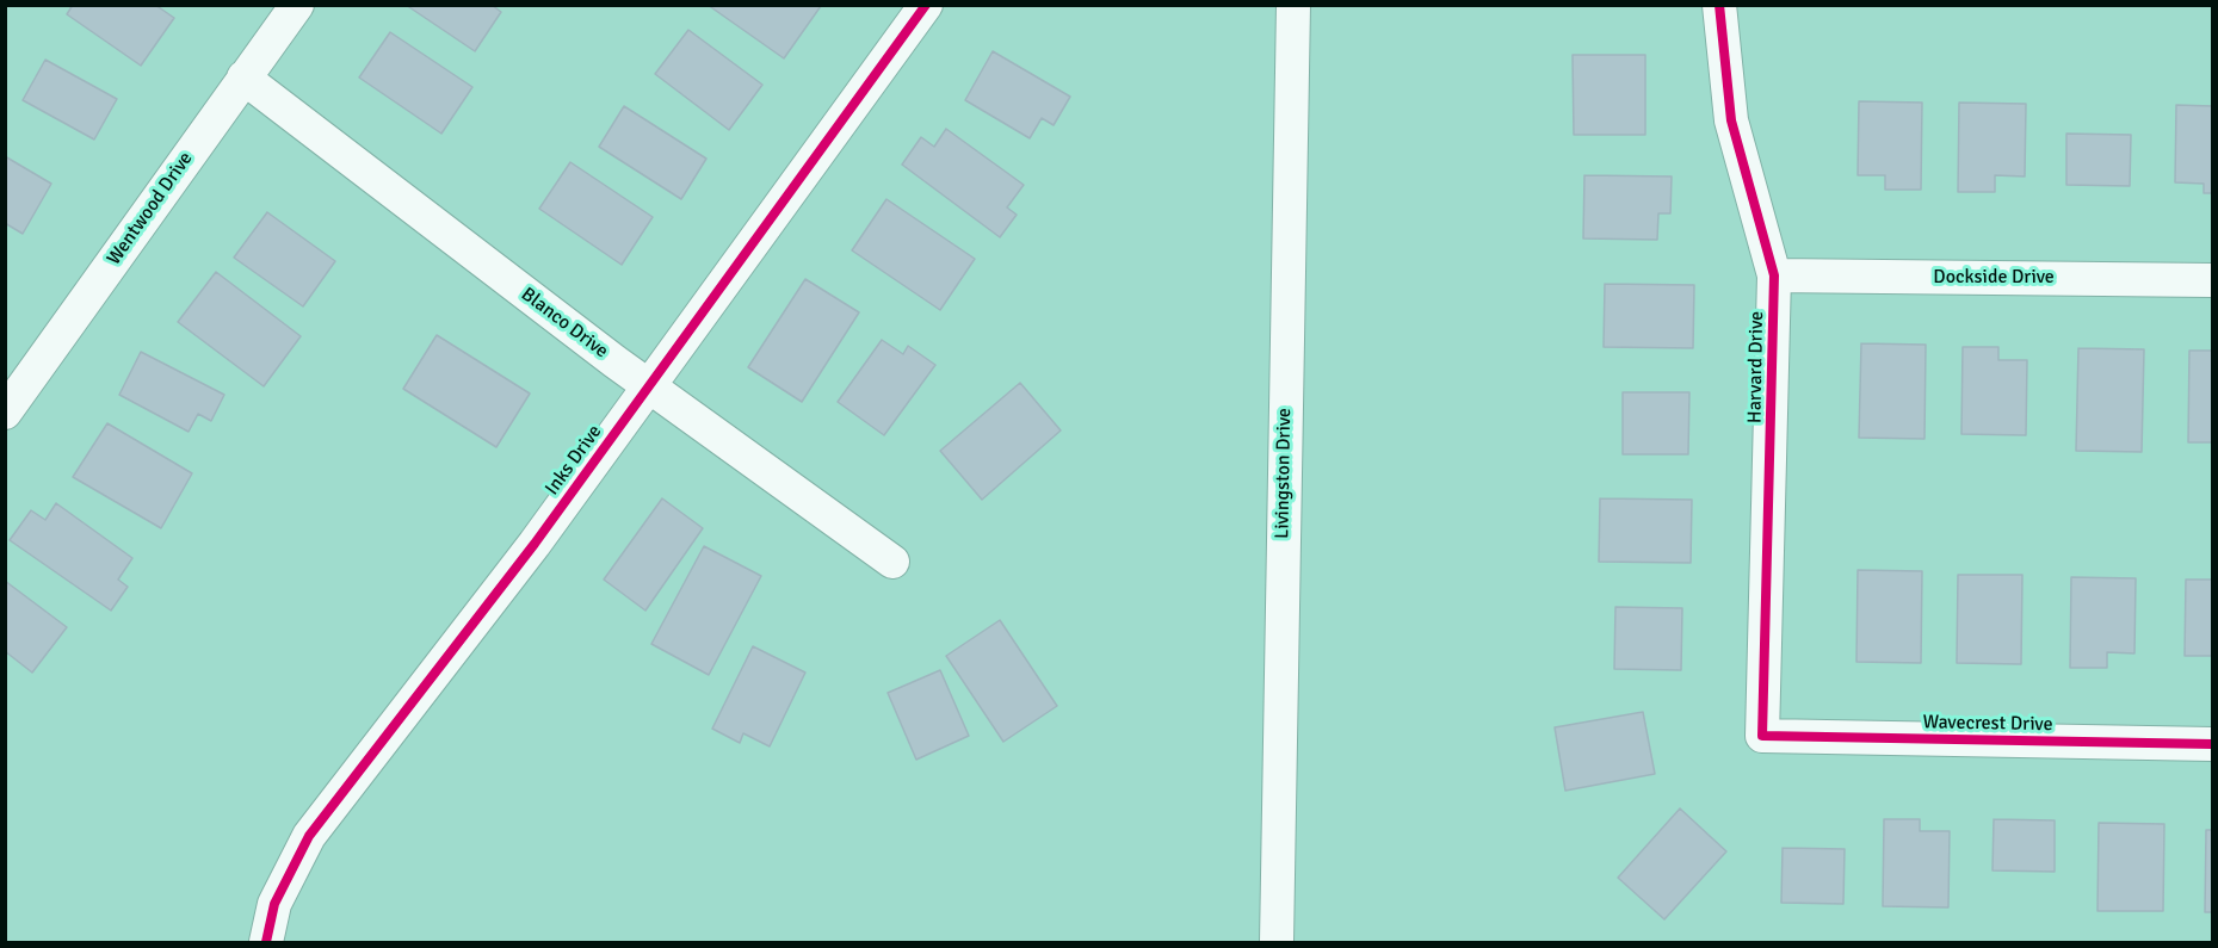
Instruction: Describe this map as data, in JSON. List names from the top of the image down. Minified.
{"streets":{"street":["Wentwood Drive","Dockside Drive","Blanco Drive","Harvard Drive","Inks Drive","Livingston Drive","Wavecrest Drive"]},"crossings":[["Wentwood Drive","Blanco Drive"],["Dockside Drive","Harvard Drive"],["Blanco Drive","Inks Drive"],["Harvard Drive","Wavecrest Drive"]]}
